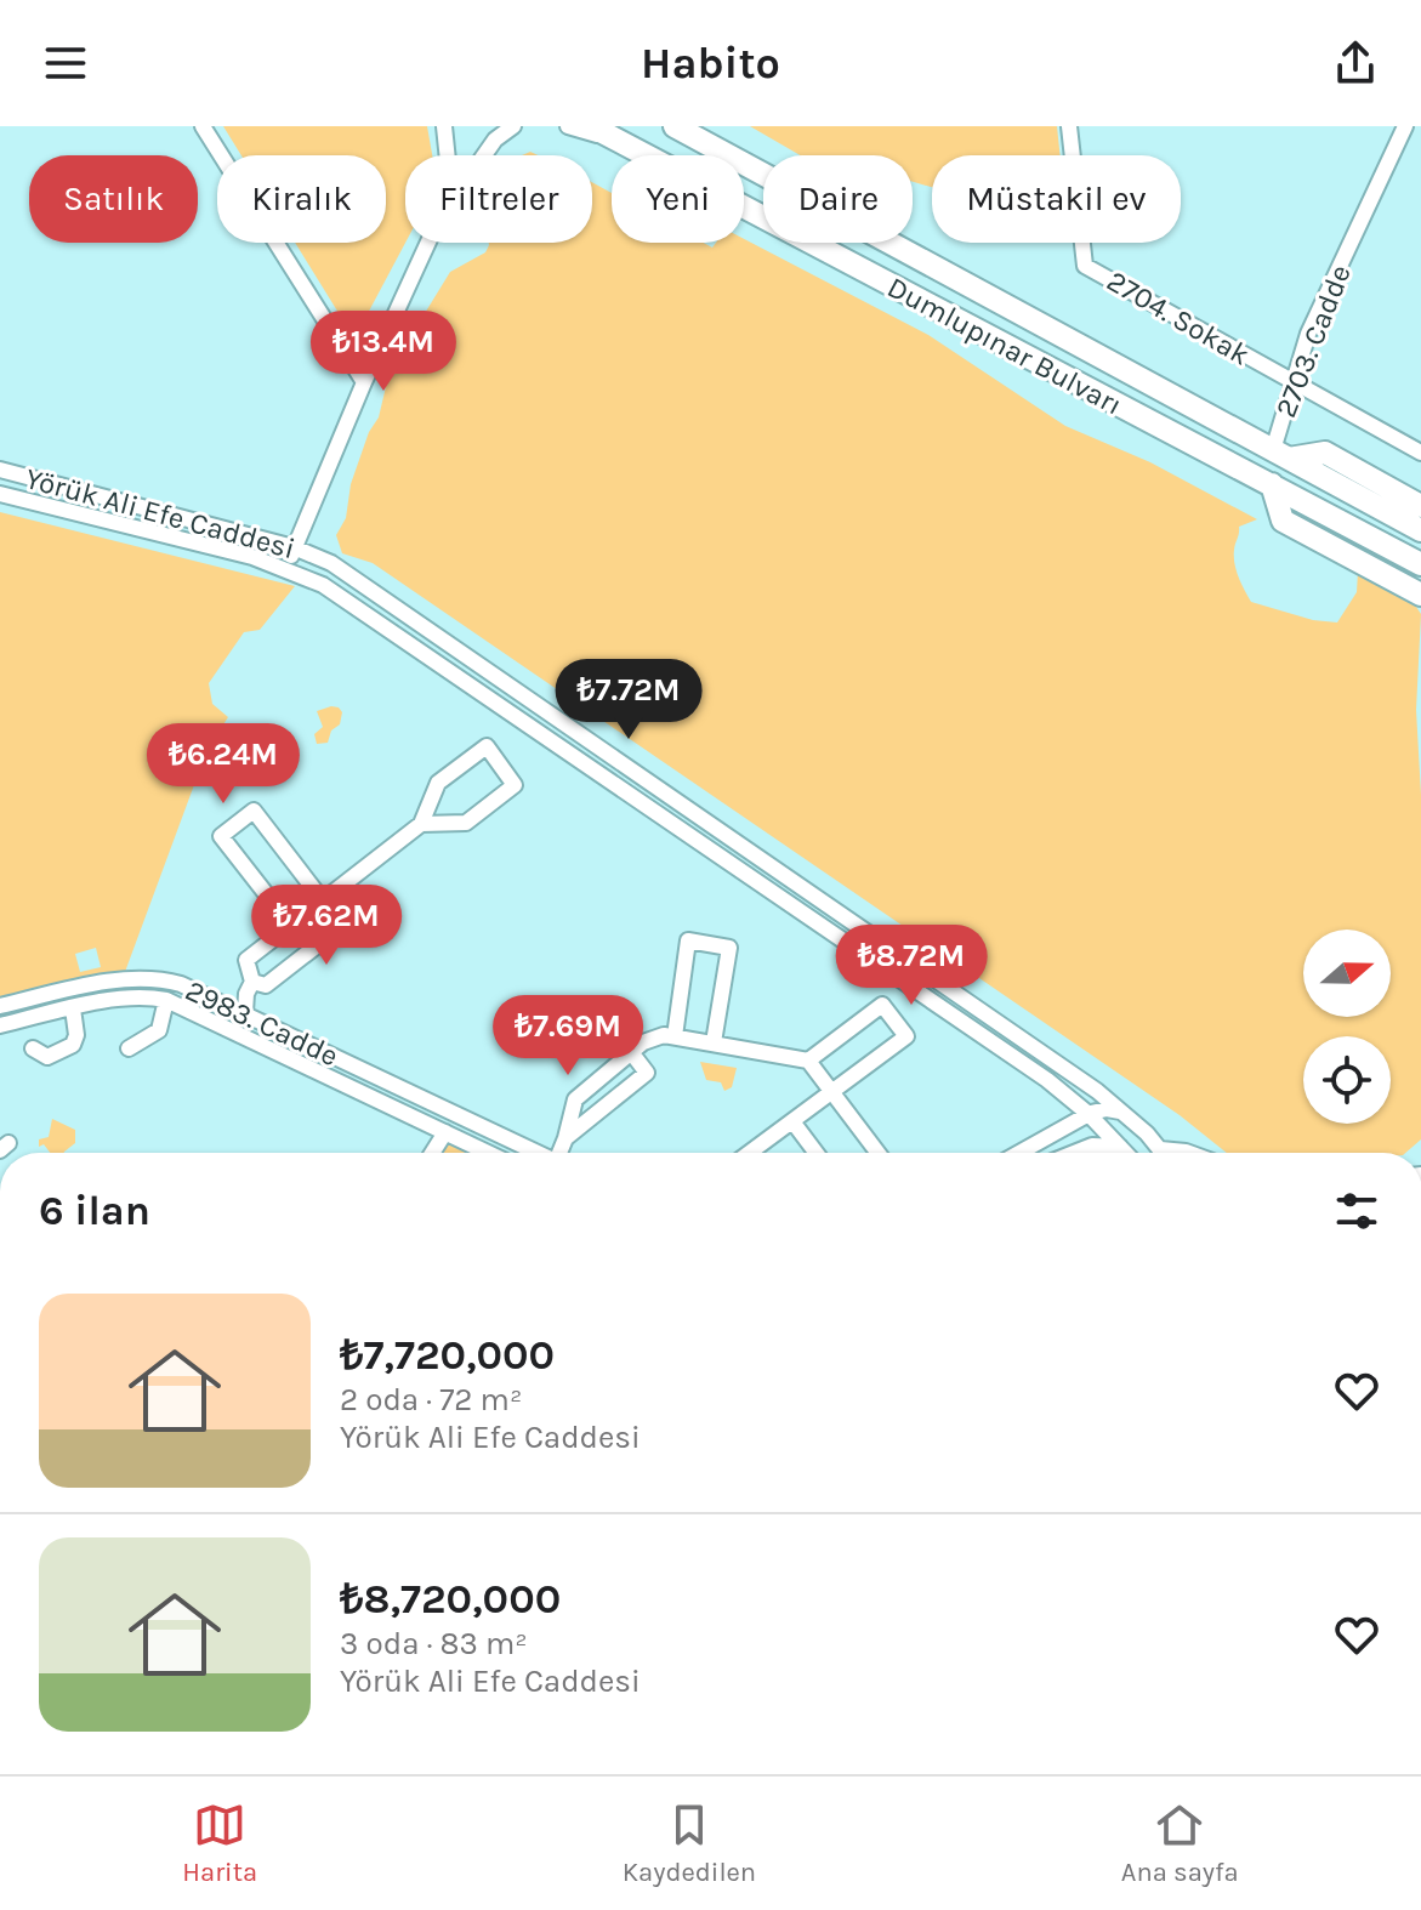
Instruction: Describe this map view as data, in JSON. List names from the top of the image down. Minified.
{"streets":{"highway":["Dumlupınar Bulvarı"],"street":["2704. Sokak","2703. Cadde","Yörük Ali Efe Caddesi","2983. Cadde"]},"crossings":[["2704. Sokak","2703. Cadde"],["2703. Cadde","Dumlupınar Bulvarı"]],"north":"right","page":{"header":"Habito","chip":["Satılık","Kiralık","Filtreler","Yeni","Daire","Müstakil ev"],"price":["₺13.4M","₺7.72M","₺6.24M","₺7.62M","₺8.72M","₺7.69M"],"heading":"6 ilan","list":[{"name":"₺7,720,000","note":"2 oda · 72 m² · Yörük Ali Efe Caddesi"},{"name":"₺8,720,000","note":"3 oda · 83 m² · Yörük Ali Efe Caddesi"}],"tabs":["Harita","Kaydedilen","Ana sayfa"]}}
